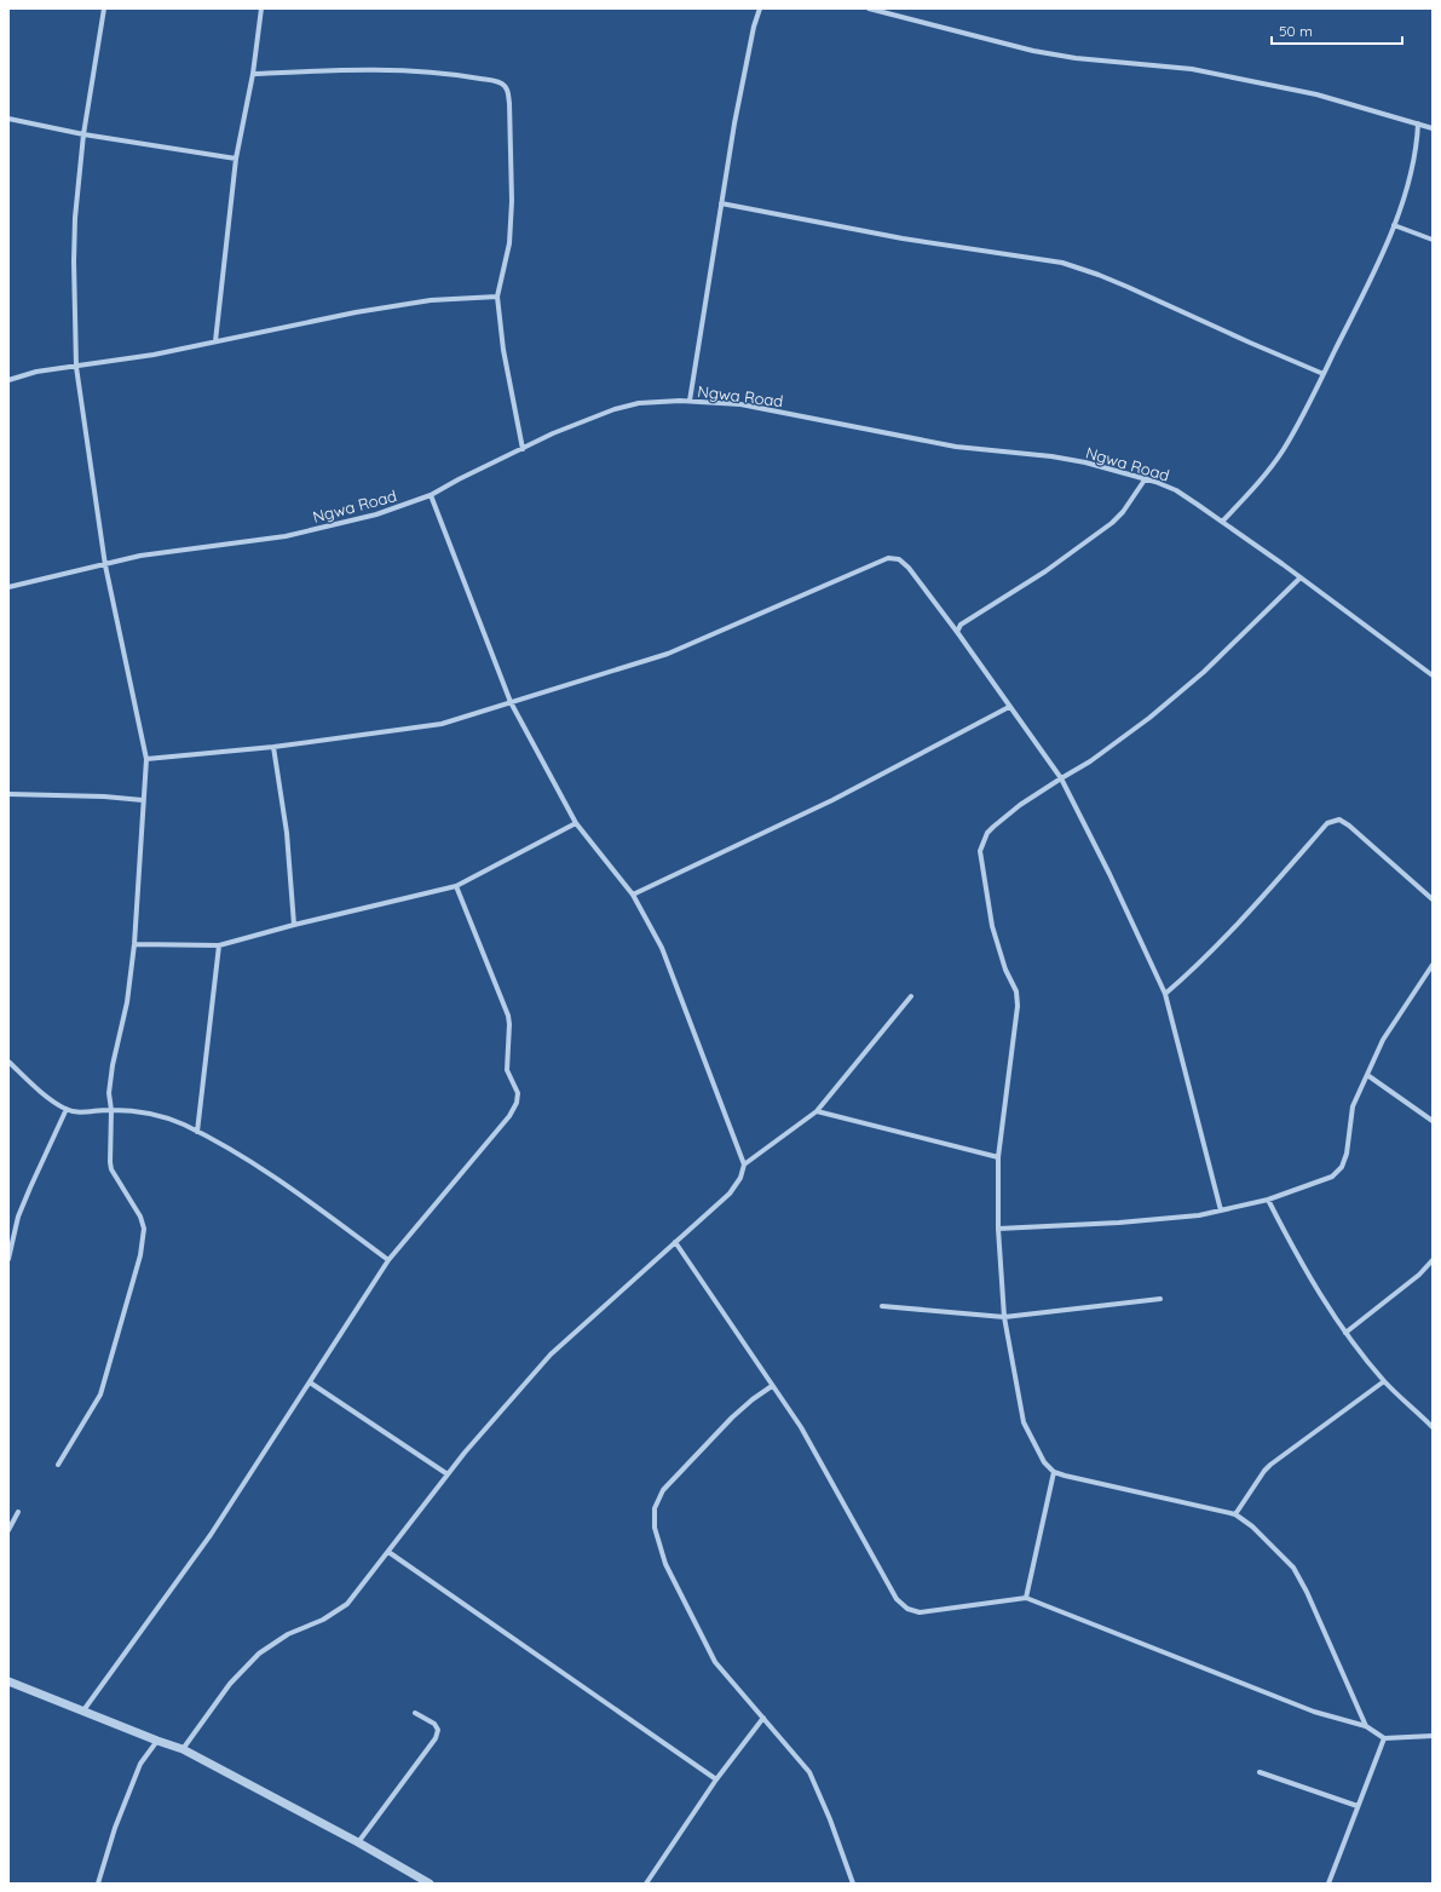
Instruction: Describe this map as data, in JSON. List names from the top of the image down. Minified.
{"streets":{"street":["Ngwa Road"]},"scale_bar":"50 m"}
